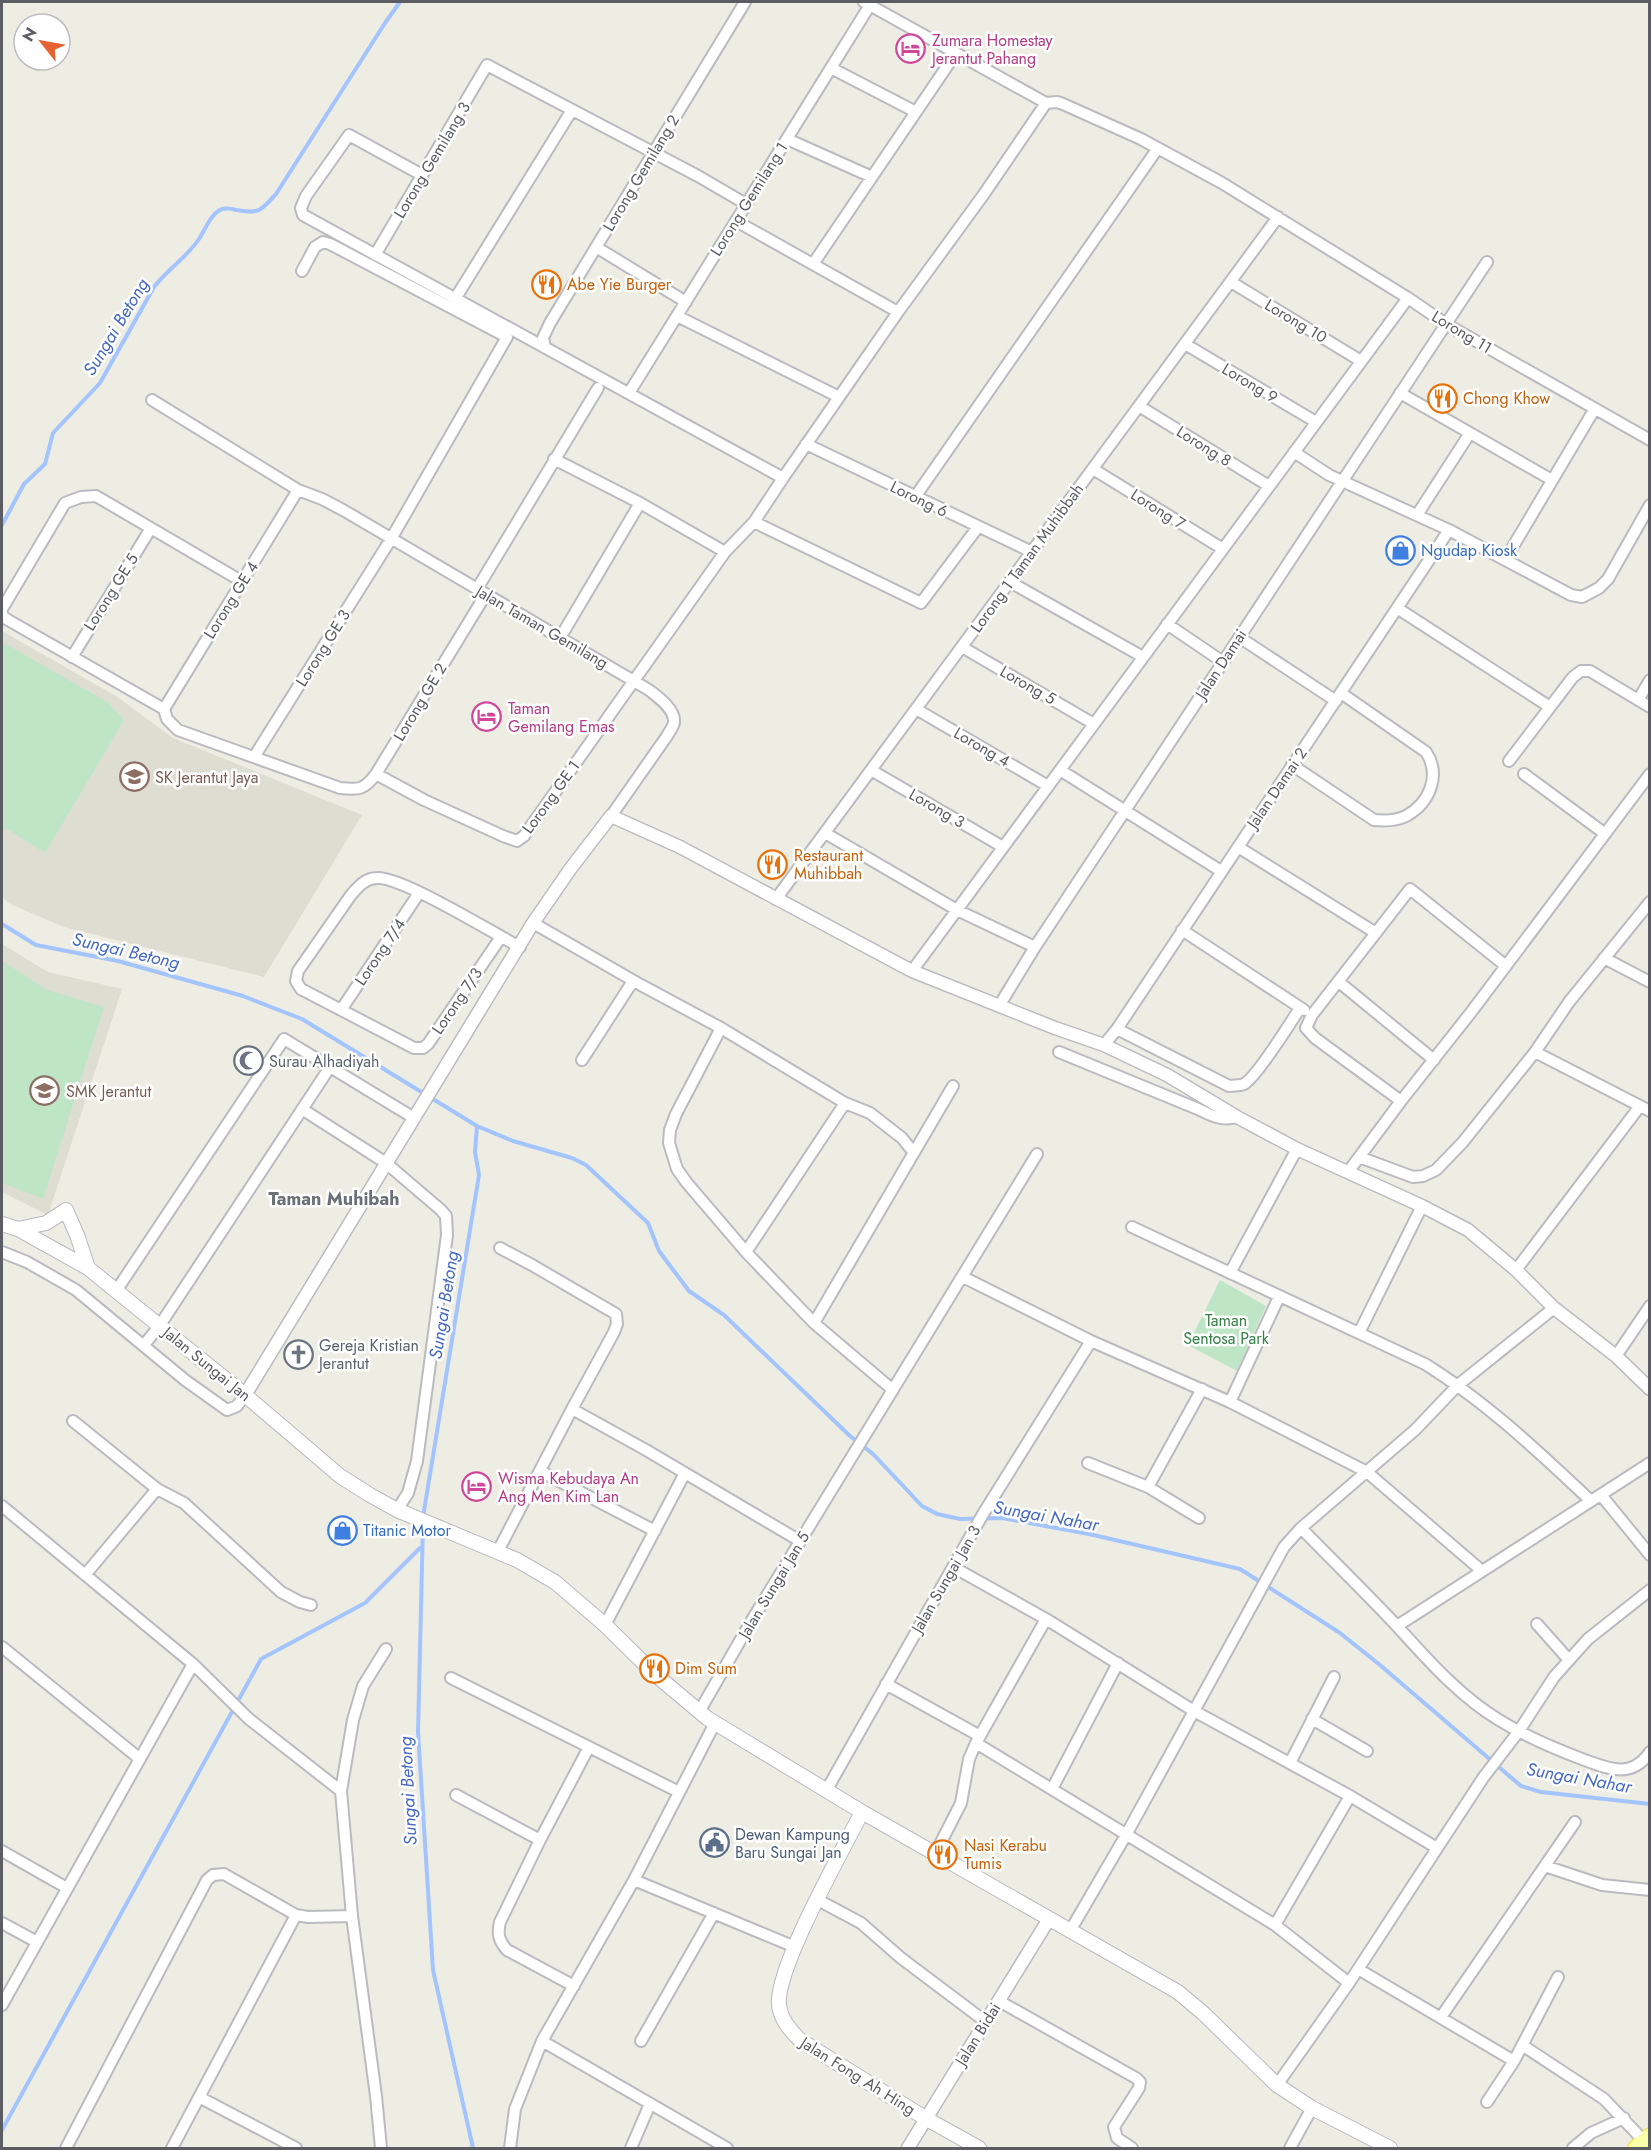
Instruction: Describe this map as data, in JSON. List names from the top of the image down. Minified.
{"streets":{"main road":["Jalan Sungai Jan","Jalan Fong Ah Hing"],"street":["Lorong Gemilang 3","Lorong Gemilang 2","Lorong Gemilang 1","Lorong 10","Lorong 11","Lorong 9","Lorong 8","Lorong 6","Lorong 7","Lorong 1 Taman Muhibbah","Lorong GE 5","Lorong GE 4","Jalan Taman Gemilang","Lorong GE 3","Jalan Damai","Lorong 5","Lorong GE 2","Lorong 4","Jalan Damai 2","Lorong GE 1","Lorong 3","Lorong 7/4","Lorong 7/3","Jalan Sungai Jan 3","Jalan Sungai Jan 5","Jalan Bidai"]},"crossings":[["Lorong Gemilang 1","Lorong 11"],["Lorong 10","Lorong 1 Taman Muhibbah"],["Lorong 11","Lorong 1 Taman Muhibbah"],["Lorong 11","Jalan Damai"],["Lorong 9","Lorong 1 Taman Muhibbah"],["Lorong 8","Lorong 1 Taman Muhibbah"],["Lorong 6","Lorong 1 Taman Muhibbah"],["Lorong 7","Lorong 1 Taman Muhibbah"],["Lorong 1 Taman Muhibbah","Lorong 5"],["Lorong 1 Taman Muhibbah","Lorong 4"],["Lorong 1 Taman Muhibbah","Lorong 3"],["Lorong GE 4","Jalan Taman Gemilang"],["Jalan Taman Gemilang","Lorong GE 3"],["Jalan Taman Gemilang","Lorong GE 2"],["Jalan Taman Gemilang","Lorong GE 1"],["Lorong GE 3","Lorong GE 2"],["Lorong GE 2","Lorong GE 1"],["Lorong 7/4","Lorong 7/3"],["Jalan Sungai Jan","Jalan Sungai Jan 3"],["Jalan Sungai Jan","Jalan Sungai Jan 5"],["Jalan Sungai Jan","Jalan Bidai"],["Jalan Sungai Jan","Jalan Fong Ah Hing"],["Jalan Bidai","Jalan Fong Ah Hing"]],"districts":["Taman Muhibah"],"water":["Sungai Betong","Sungai Nahar"],"parks":["Taman Sentosa Park"],"places":{"hotel":["Zumara Homestay Jerantut Pahang","Taman Gemilang Emas","Wisma Kebudaya An Ang Men Kim Lan"],"restaurant":["Abe Yie Burger","Chong Khow","Restaurant Muhibbah","Dim Sum","Nasi Kerabu Tumis"],"shop":["Ngudap Kiosk","Titanic Motor"],"school or university":["SK Jerantut Jaya","SMK Jerantut"],"mosque":["Surau Alhadiyah"],"church":["Gereja Kristian Jerantut"],"public building":["Dewan Kampung Baru Sungai Jan"]},"north":"top left"}
